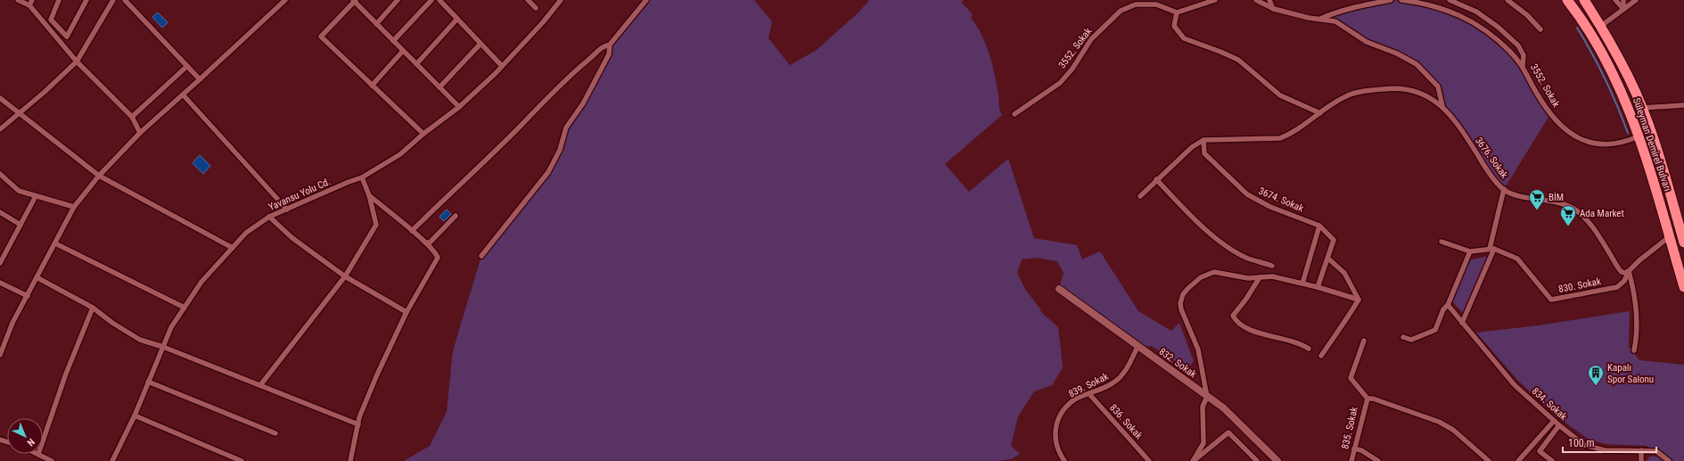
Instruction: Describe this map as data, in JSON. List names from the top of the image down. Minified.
{"streets":{"highway":["Süleyman Demirel Bulvarı"],"street":["3552. Sokak","3676. Sokak","Yavansu Yolu Cd.","3674. Sokak","830. Sokak","832. Sokak","839. Sokak","834. Sokak","836. Sokak","835. Sokak"]},"crossings":[["3552. Sokak","Süleyman Demirel Bulvarı"],["3676. Sokak","3674. Sokak"],["3676. Sokak","830. Sokak"],["832. Sokak","839. Sokak"],["839. Sokak","836. Sokak"]],"places":{"supermarket":["BİM","Ada Market"],"building":["Kapalı Spor Salonu"]},"scale_bar":"100 m","north":"bottom right"}
